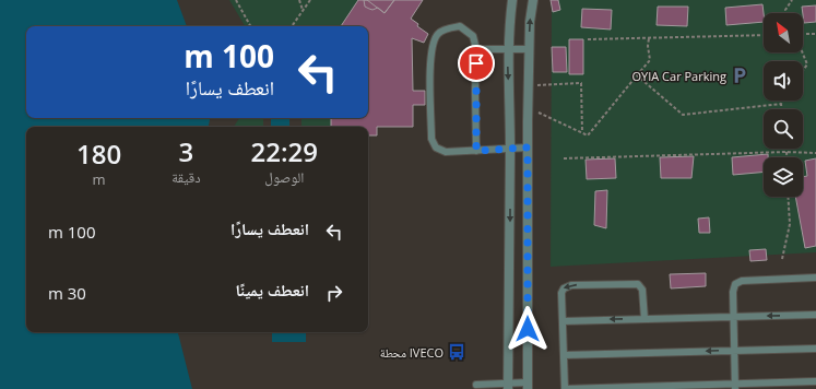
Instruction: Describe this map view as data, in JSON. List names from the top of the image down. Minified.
{"places":{"parking":["OYIA Car Parking"],"bus stop":["محطة IVECO"]},"north":"top left","page":{"turn":["100 m","انعطف يسارًا"],"eta":["22:29","الوصول","3","دقيقة","180","m"],"list":[{"name":"انعطف يسارًا","value":"100 m"},{"name":"انعطف يمينًا","value":"30 m"}]}}
